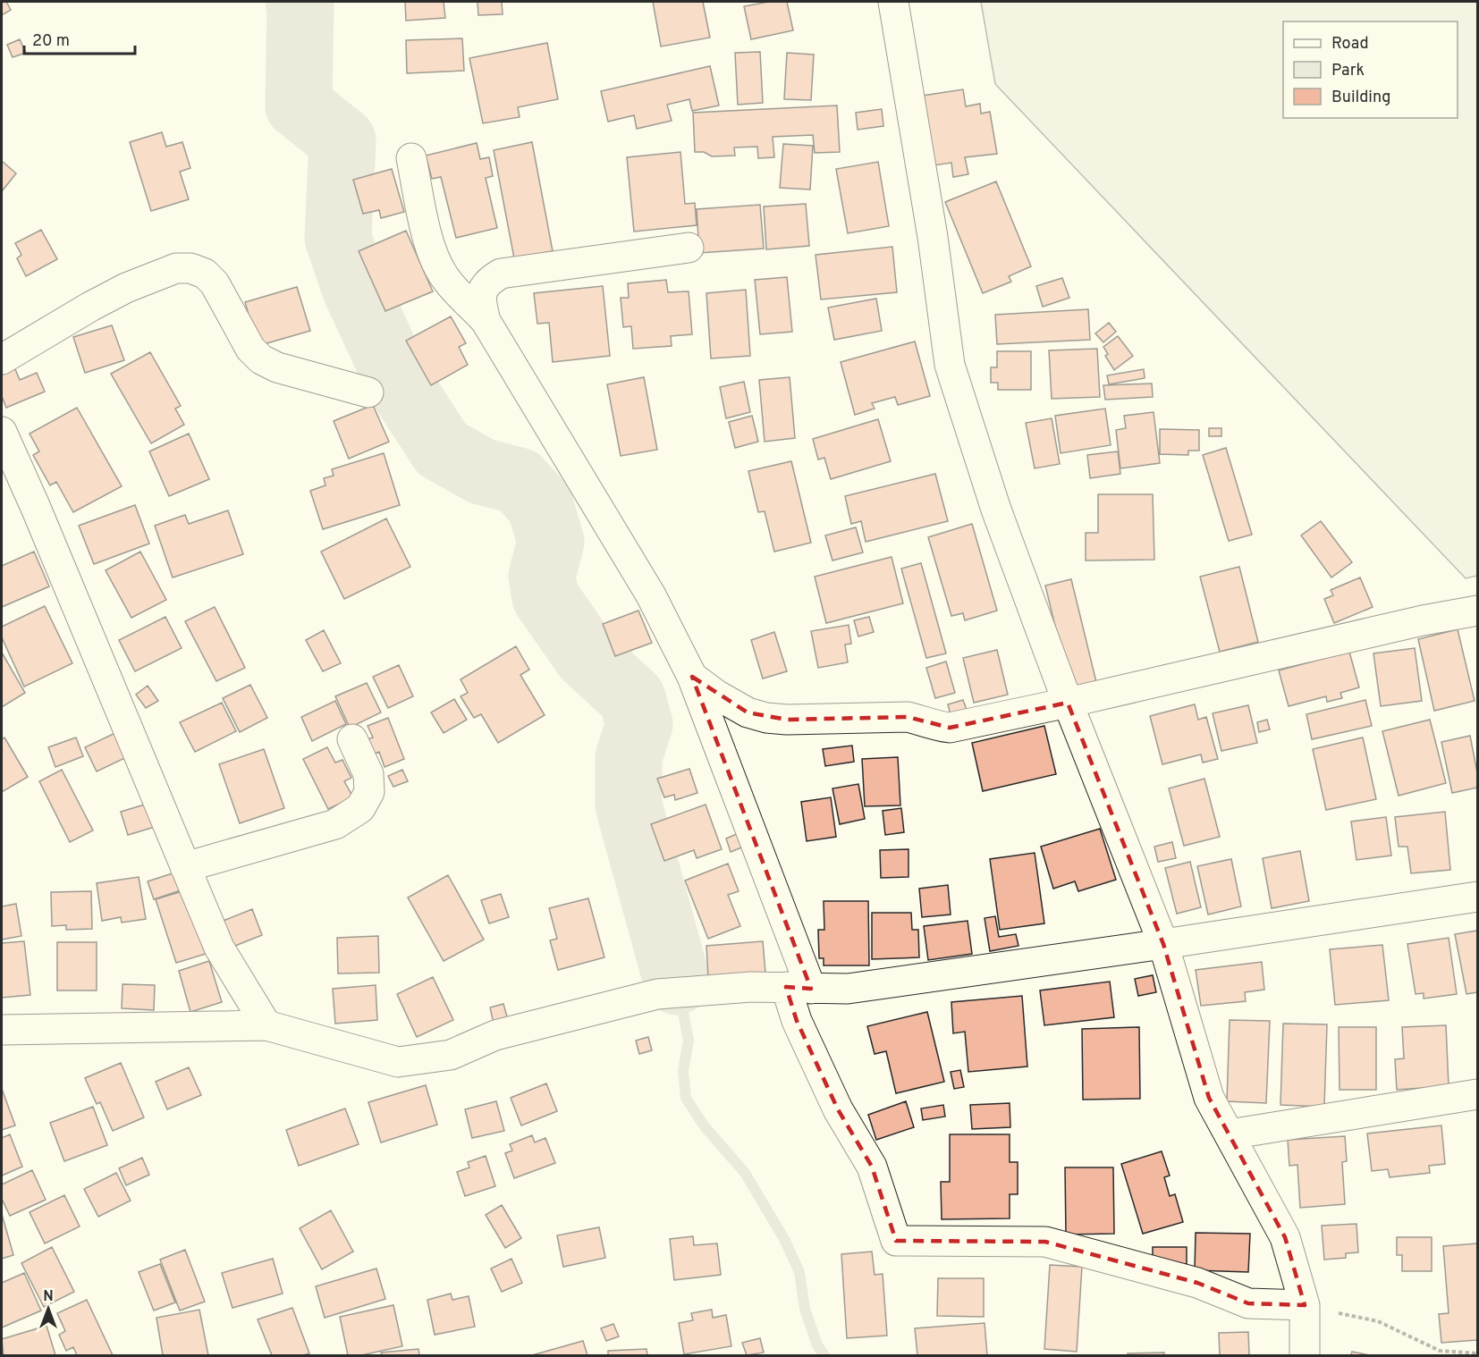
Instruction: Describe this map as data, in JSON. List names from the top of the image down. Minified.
{"legend":["Road","Park","Building"],"scale_bar":"20 m","north":"top"}
